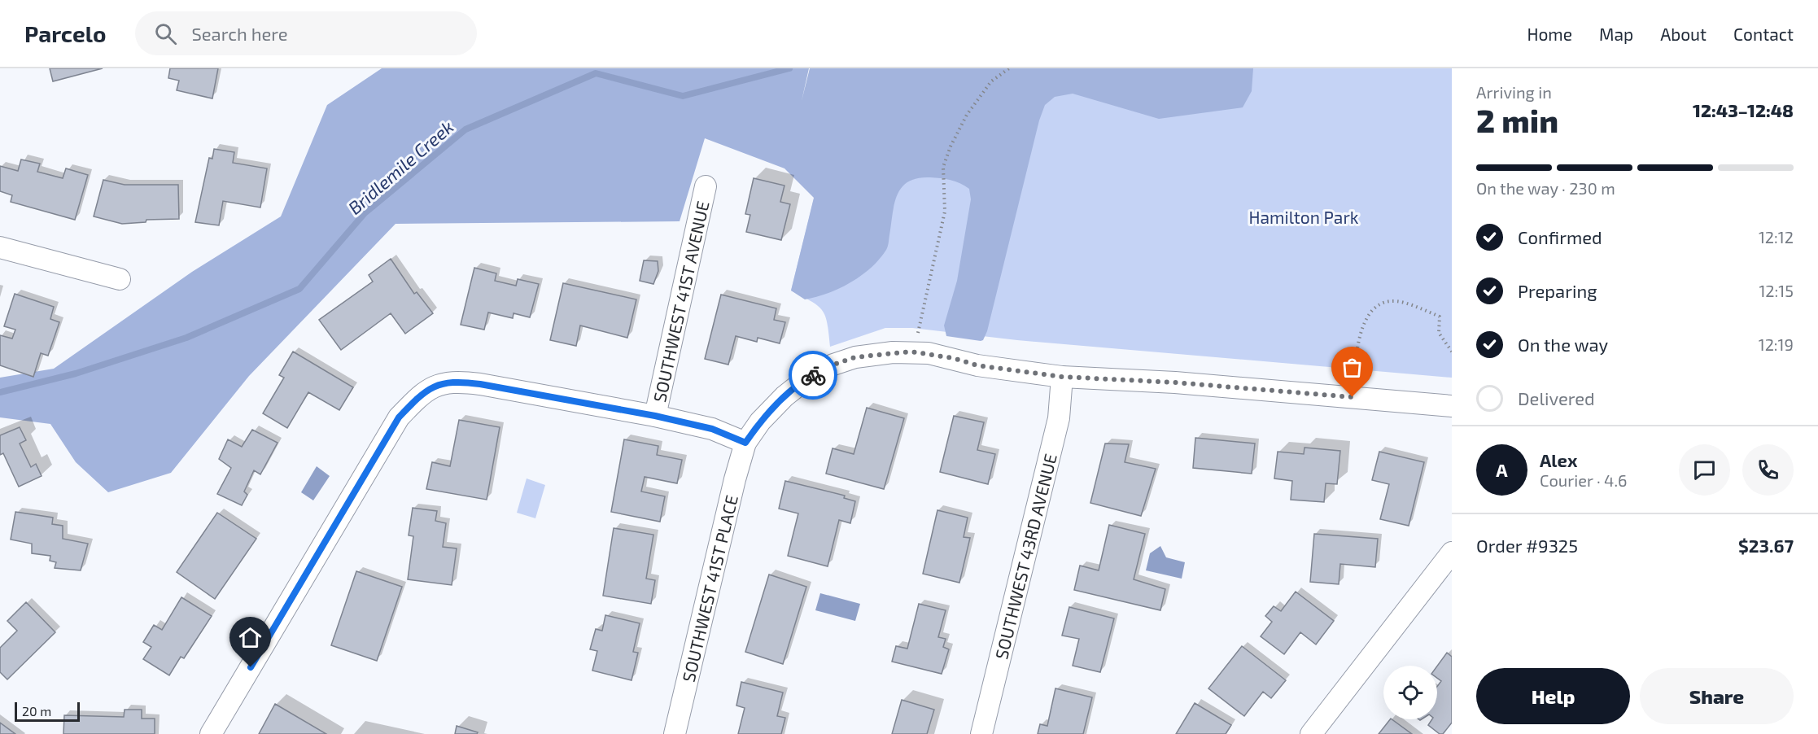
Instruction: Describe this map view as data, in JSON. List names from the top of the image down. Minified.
{"streets":{"street":["SOUTHWEST 41ST AVENUE","SOUTHWEST 43RD AVENUE","SOUTHWEST 41ST PLACE"]},"crossings":[["SOUTHWEST 43RD AVENUE","SOUTHWEST 41ST PLACE"]],"water":["Bridlemile Creek"],"parks":["Hamilton Park"],"scale_bar":"20 m","page":{"header":"Parcelo","search":"Search here","nav":["Home","Map","About","Contact"],"heading":["2 min","Arriving in","12:43–12:48"],"panel":["Alex","Courier · 4.6","Order #9325","$23.67"],"bar":"On the way · 230 m","list":[["Confirmed","12:12"],["Preparing","12:15"],["On the way","12:19"],"Delivered"],"round":"A","buttons":["Help","Share"],"scale":"20 m"}}
